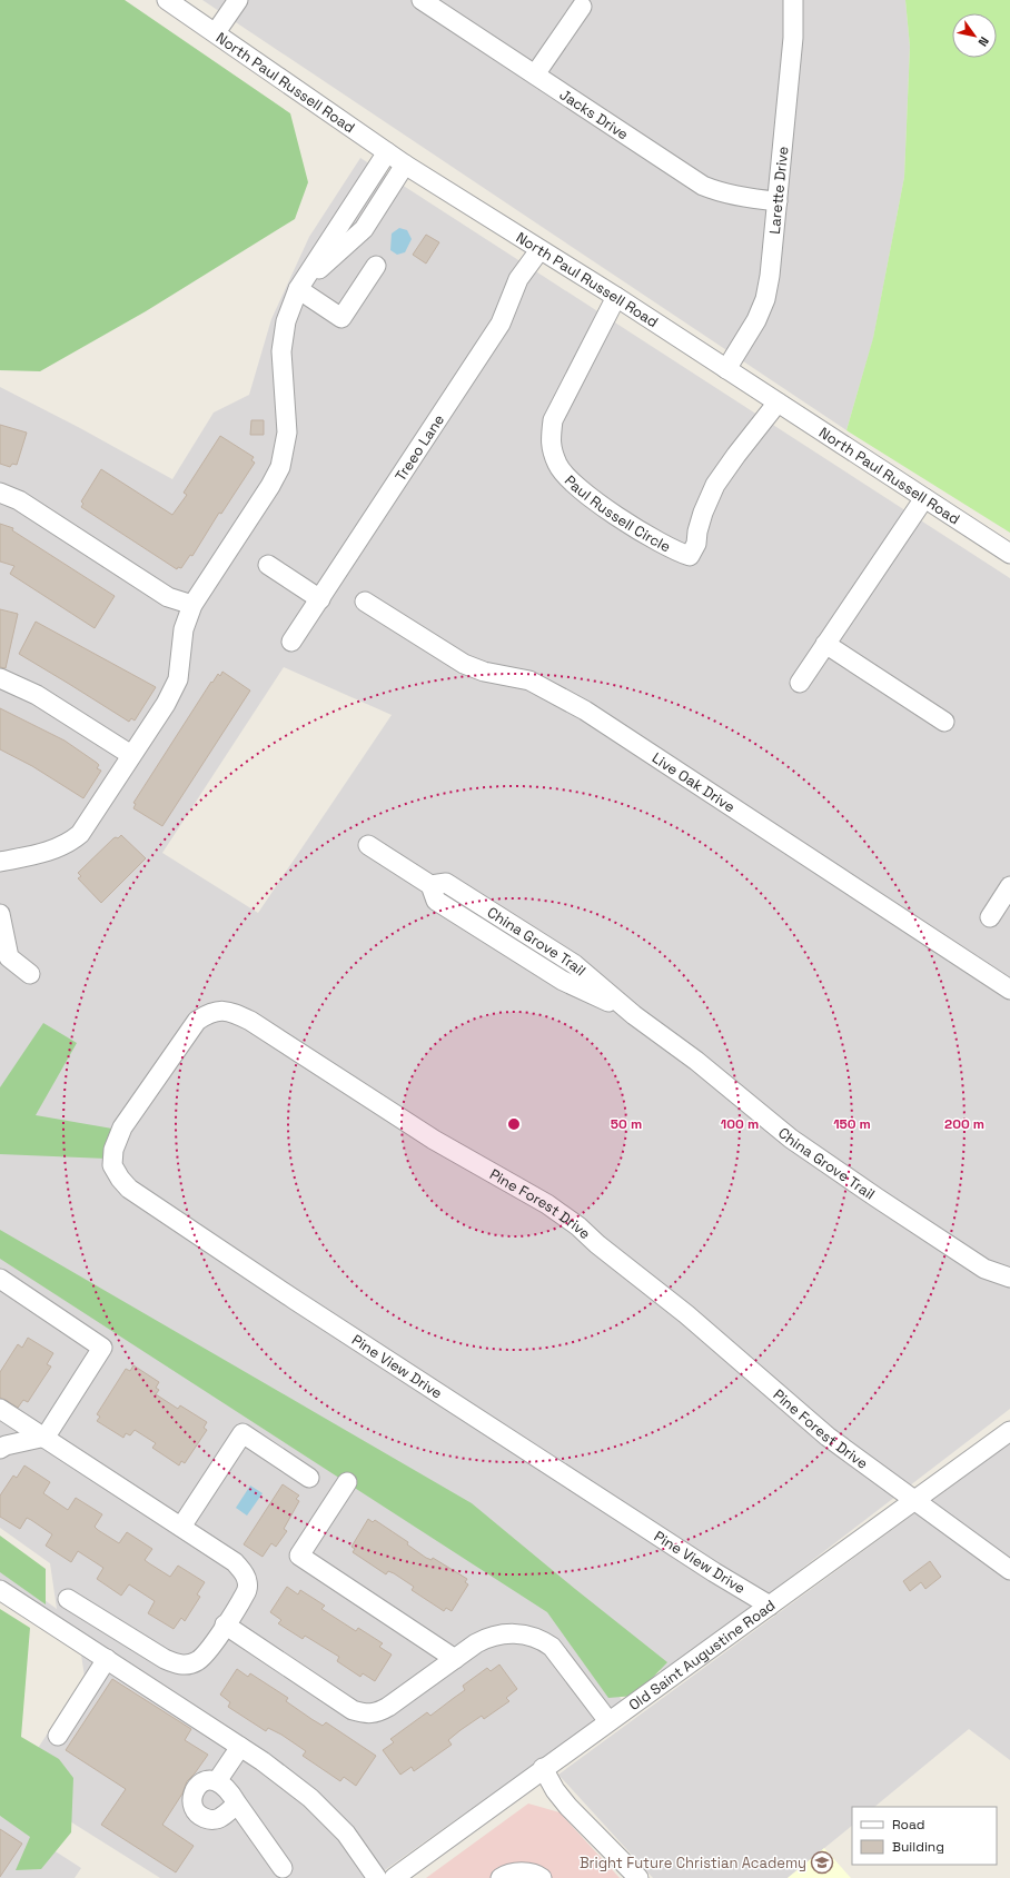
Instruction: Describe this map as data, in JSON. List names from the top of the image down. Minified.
{"streets":{"street":["North Paul Russell Road","Jacks Drive","Larette Drive","Treeo Lane","Paul Russell Circle","Live Oak Drive","China Grove Trail","Pine Forest Drive","Pine View Drive","Old Saint Augustine Road"]},"crossings":[["North Paul Russell Road","Larette Drive"],["North Paul Russell Road","Treeo Lane"],["North Paul Russell Road","Paul Russell Circle"],["Jacks Drive","Larette Drive"],["Pine Forest Drive","Pine View Drive"],["Pine Forest Drive","Old Saint Augustine Road"],["Pine View Drive","Old Saint Augustine Road"]],"places":{"school or university":["Bright Future Christian Academy"]},"legend":["Road","Building"],"north":"bottom right","rings":["50 m","100 m","150 m","200 m"]}
